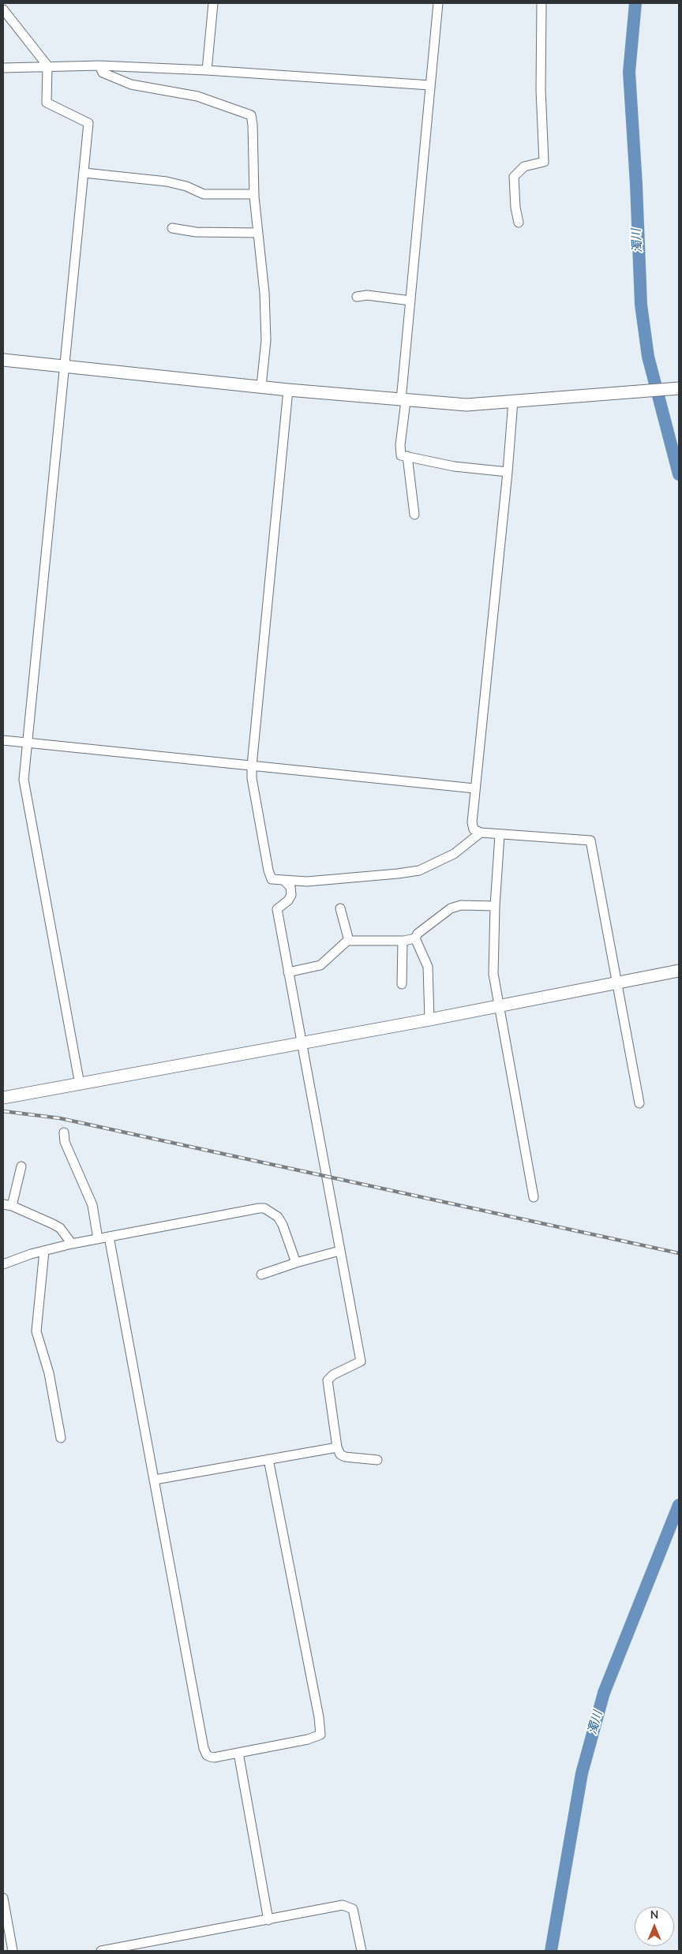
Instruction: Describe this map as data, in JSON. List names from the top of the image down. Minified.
{"water":["濁川"],"north":"top"}
